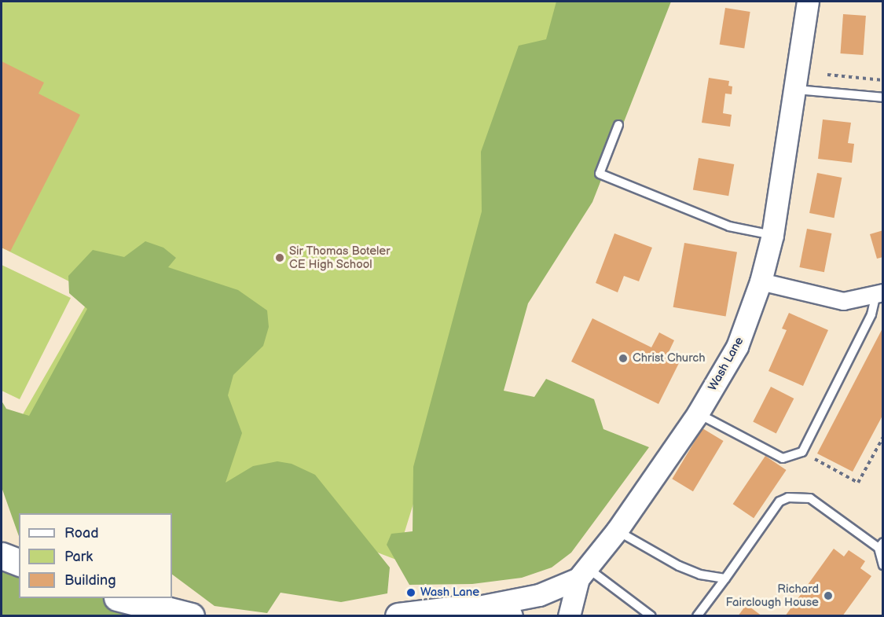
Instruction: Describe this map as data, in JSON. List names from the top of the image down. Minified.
{"streets":{"street":["Wash Lane"]},"places":["Sir Thomas Boteler CE High School","Christ Church","Wash Lane","Richard Fairclough House"],"legend":["Road","Park","Building"]}
